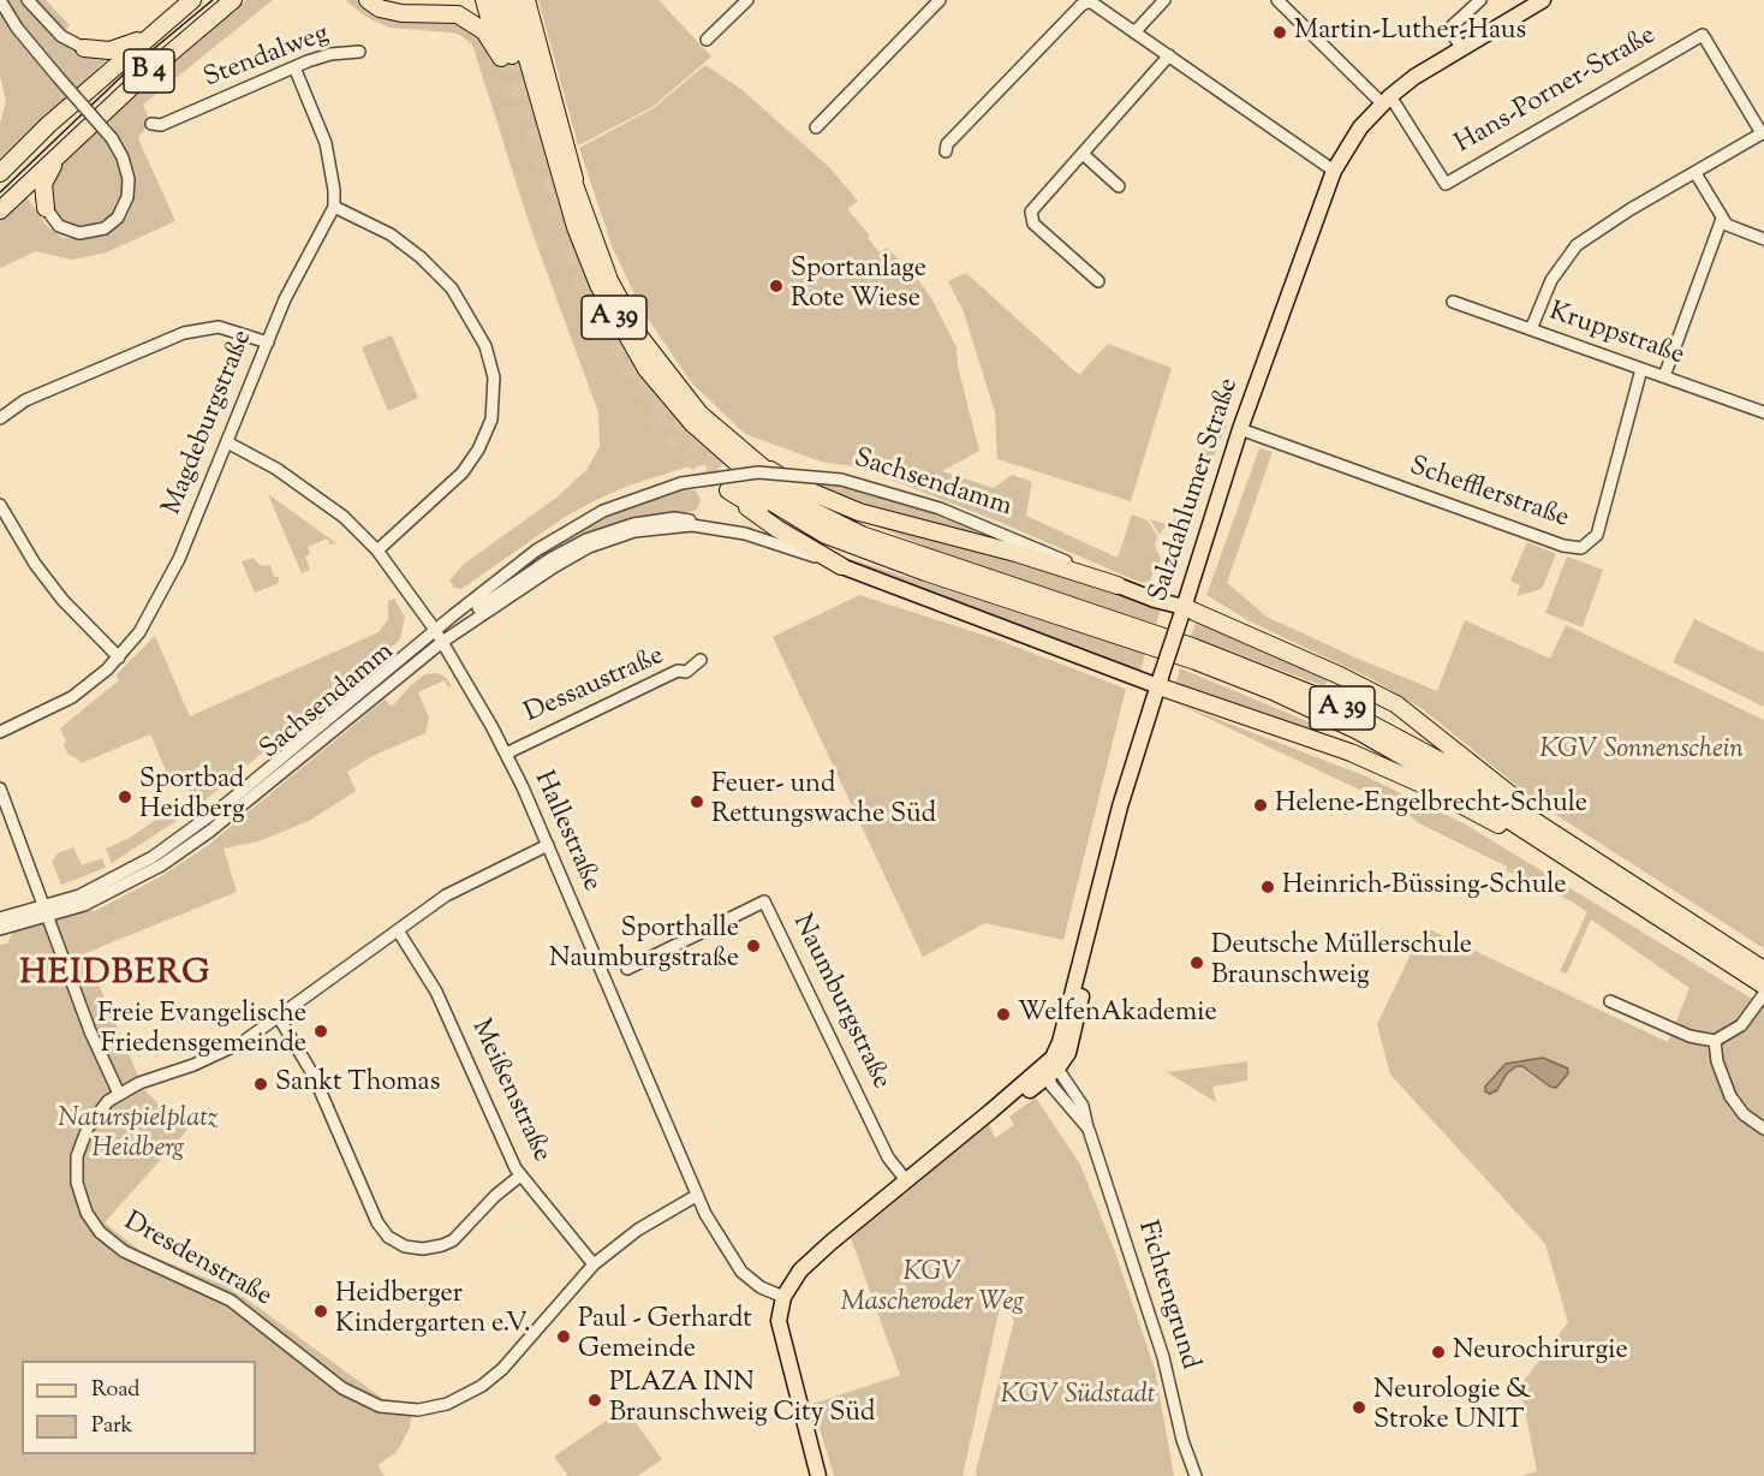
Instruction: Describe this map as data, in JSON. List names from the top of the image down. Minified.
{"streets":{"highway":["B 4","A 39"],"main road":["Sachsendamm","Salzdahlumer Straße"],"street":["Stendalweg","Hans-Porner-Straße","Kruppstraße","Magdeburgstraße","Schefflerstraße","Dessaustraße","Hallestraße","Naumburgstraße","Meißenstraße","Dresdenstraße","Fichtengrund"]},"crossings":[["Hans-Porner-Straße","Salzdahlumer Straße"],["Kruppstraße","Schefflerstraße"],["Magdeburgstraße","Hallestraße"],["Sachsendamm","Salzdahlumer Straße"],["Sachsendamm","Hallestraße"],["Salzdahlumer Straße","Schefflerstraße"],["Salzdahlumer Straße","Hallestraße"],["Salzdahlumer Straße","Naumburgstraße"],["Dessaustraße","Hallestraße"],["Hallestraße","Dresdenstraße"],["Meißenstraße","Dresdenstraße"]],"districts":["HEIDBERG"],"parks":["KGV Sonnenschein","Naturspielplatz Heidberg","KGV Mascheroder Weg","KGV Südstadt"],"places":["Martin-Luther-Haus","Sportanlage Rote Wiese","Sportbad Heidberg","Feuer- und Rettungswache Süd","Helene-Engelbrecht-Schule","Heinrich-Büssing-Schule","Sporthalle Naumburgstraße","Deutsche Müllerschule Braunschweig","WelfenAkademie","Freie Evangelische Friedensgemeinde","Sankt Thomas","Heidberger Kindergarten e.V.","Paul - Gerhardt Gemeinde","Neurochirurgie","PLAZA INN Braunschweig City Süd","Neurologie & Stroke UNIT"],"legend":["Road","Park"]}
